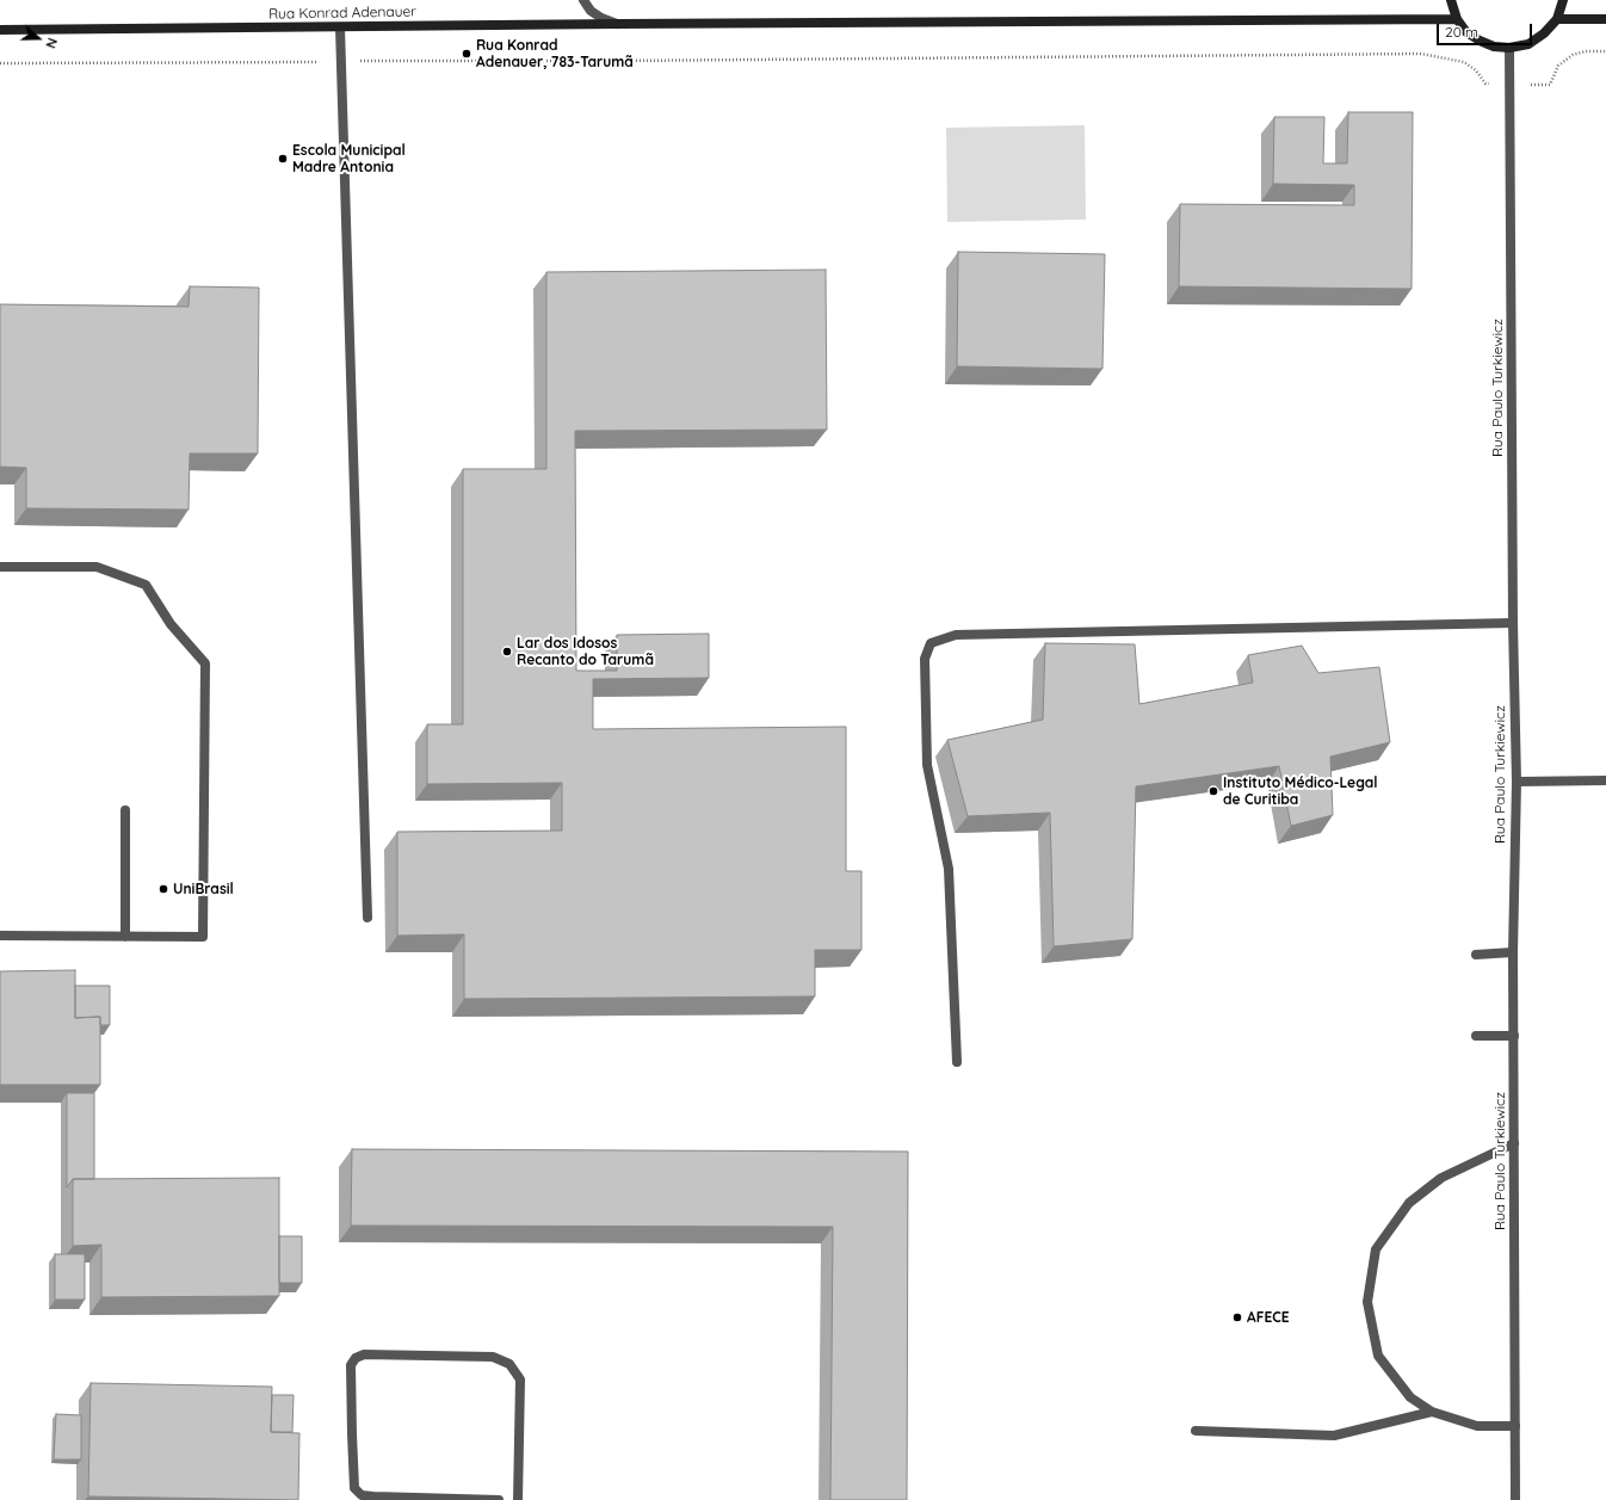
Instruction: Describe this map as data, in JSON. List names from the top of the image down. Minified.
{"streets":{"main road":["Rua Konrad Adenauer"],"street":["Rua Paulo Turkiewicz"]},"places":["Rua Konrad Adenauer, 783-Tarumã","Escola Municipal Madre Antonia","Lar dos Idosos Recanto do Tarumã","Instituto Médico-Legal de Curitiba","UniBrasil","AFECE"],"scale_bar":"20 m","north":"right"}
